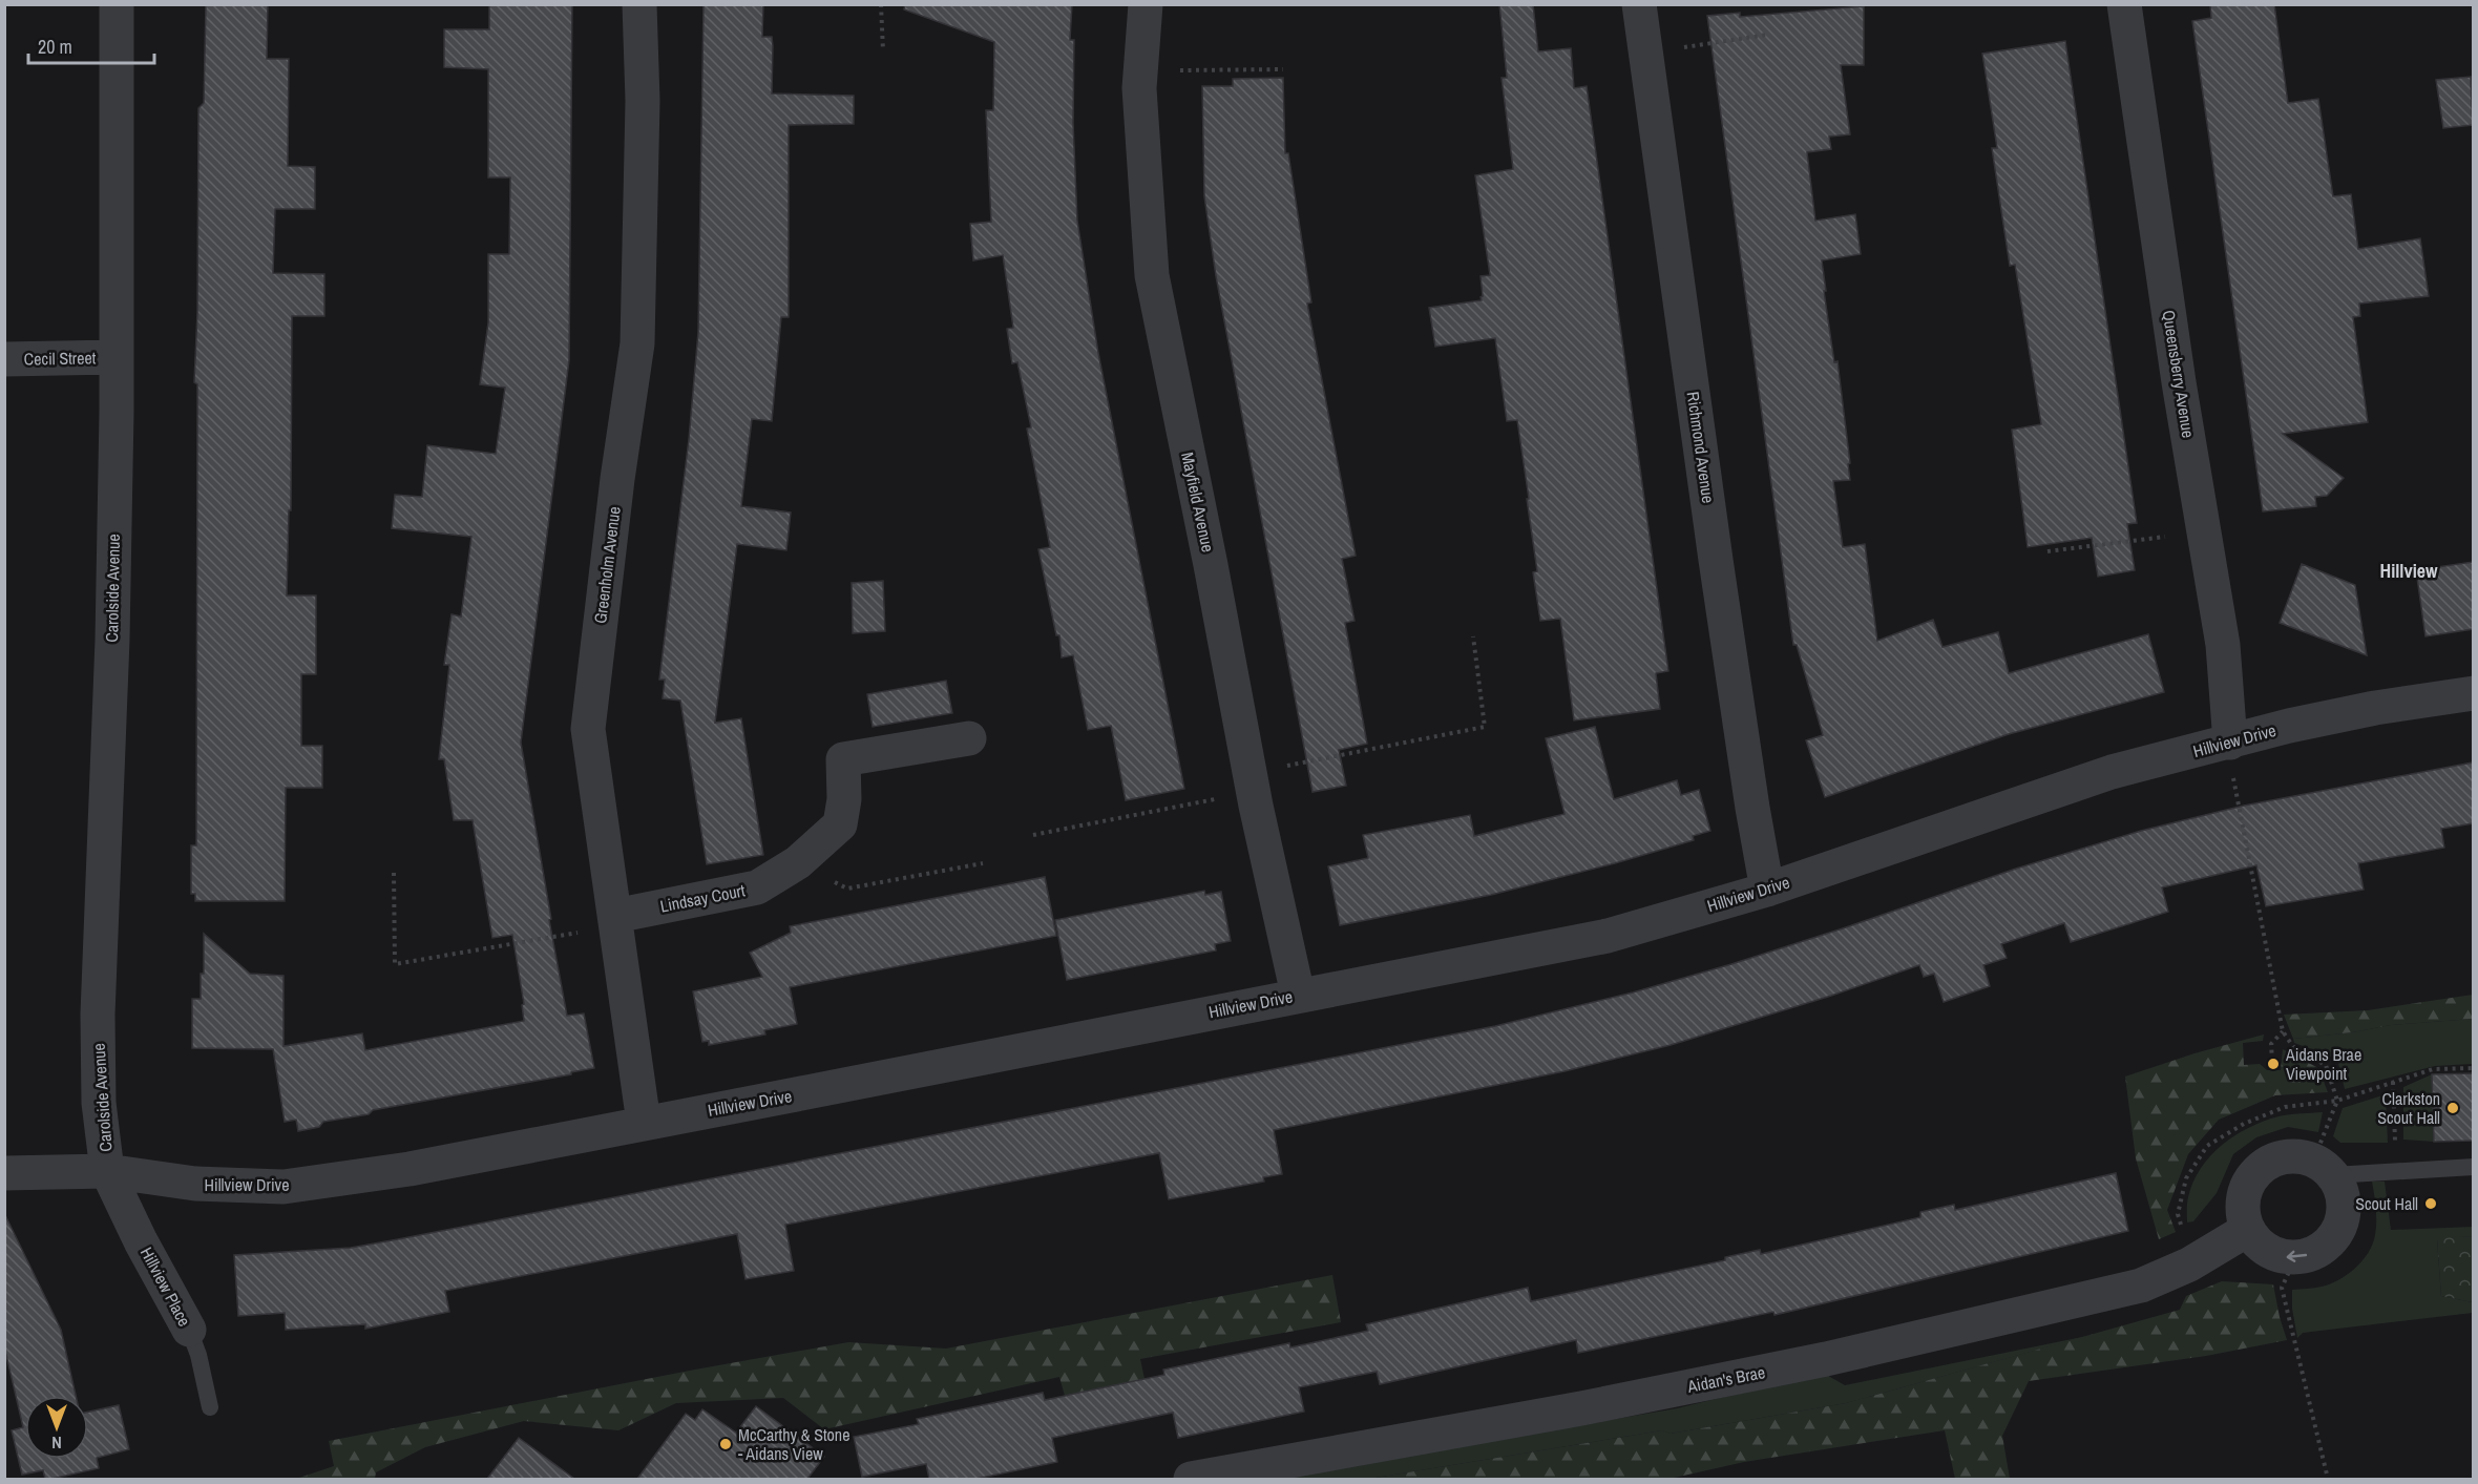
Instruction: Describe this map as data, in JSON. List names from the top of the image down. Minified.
{"streets":{"street":["Cecil Street","Queensberry Avenue","Richmond Avenue","Mayfield Avenue","Greenholm Avenue","Carolside Avenue","Hillview Drive","Lindsay Court","Hillview Place","Aidan's Brae"]},"crossings":[["Cecil Street","Carolside Avenue"],["Queensberry Avenue","Hillview Drive"],["Richmond Avenue","Hillview Drive"],["Mayfield Avenue","Hillview Drive"],["Greenholm Avenue","Hillview Drive"],["Greenholm Avenue","Lindsay Court"],["Carolside Avenue","Hillview Drive"],["Carolside Avenue","Hillview Place"],["Hillview Drive","Hillview Place"]],"districts":["Hillview"],"places":["Aidans Brae Viewpoint","Clarkston Scout Hall","Scout Hall","McCarthy & Stone - Aidans View"],"scale_bar":"20 m","north":"bottom"}
